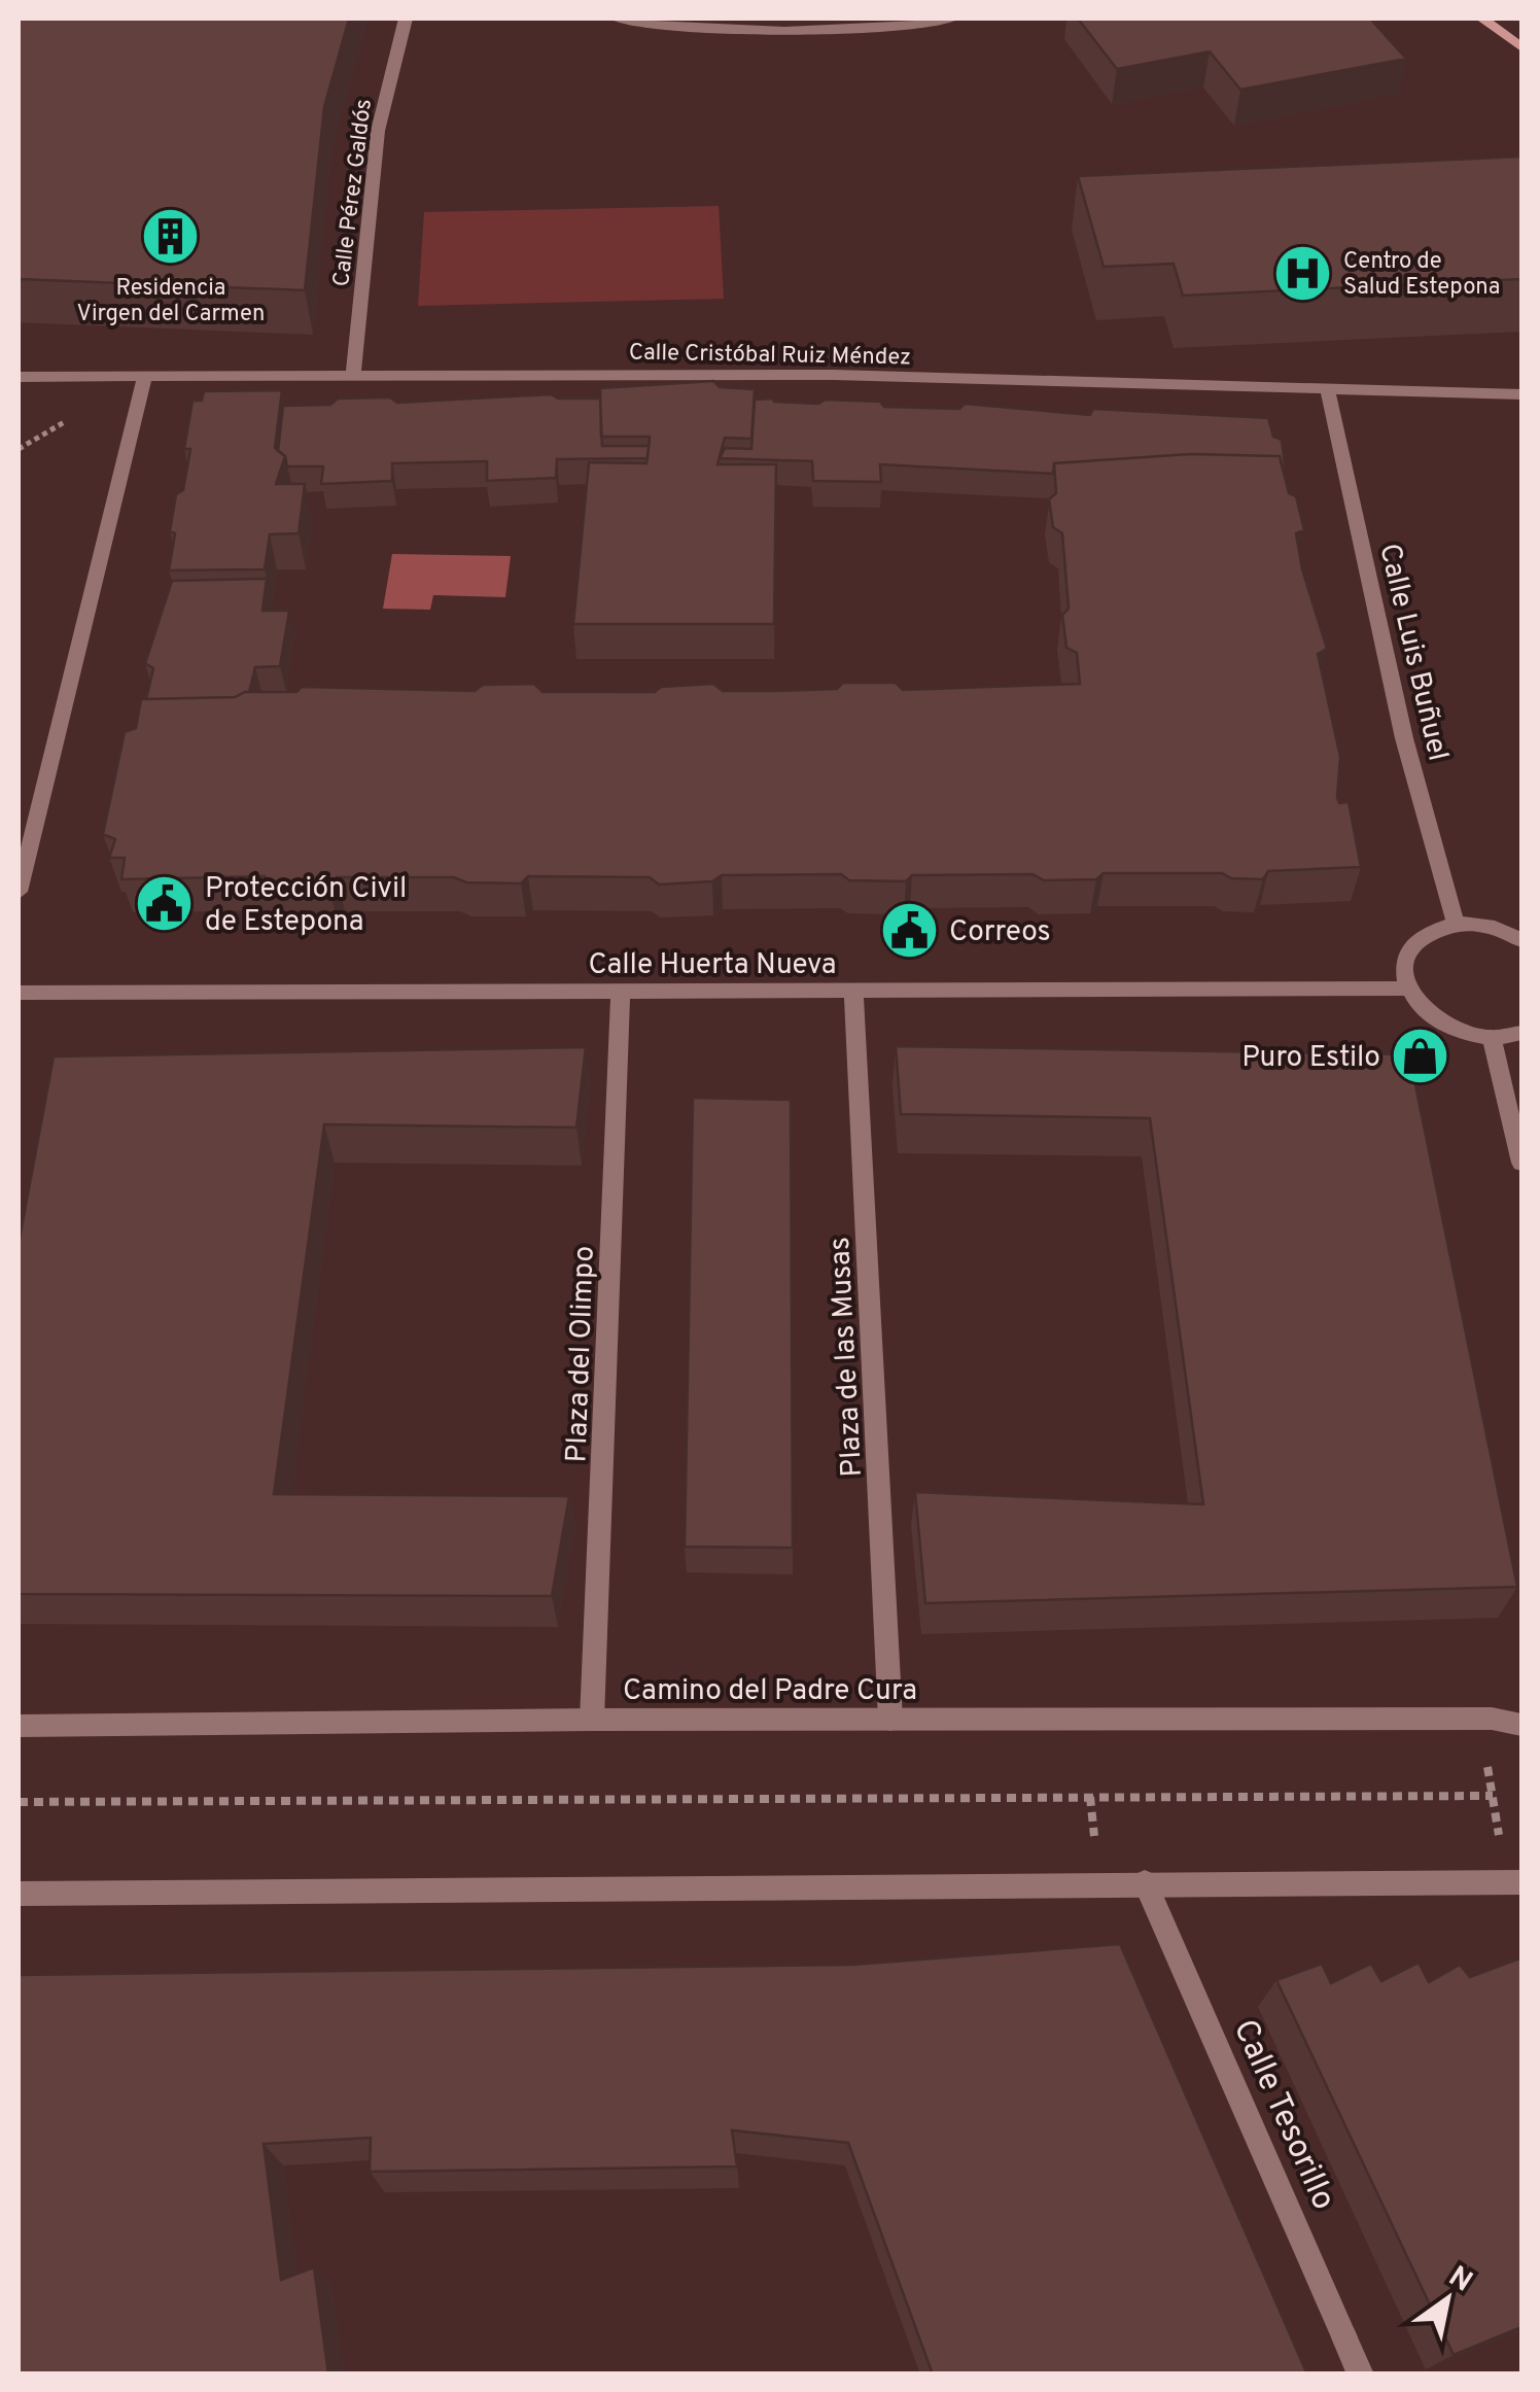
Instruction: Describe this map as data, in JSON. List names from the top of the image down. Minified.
{"streets":{"street":["Calle Pérez Galdós","Calle Cristóbal Ruiz Méndez","Calle Luis Buñuel","Calle Huerta Nueva","Plaza del Olimpo","Plaza de las Musas","Camino del Padre Cura","Calle Tesorillo"]},"crossings":[["Calle Pérez Galdós","Calle Cristóbal Ruiz Méndez"],["Calle Cristóbal Ruiz Méndez","Calle Luis Buñuel"],["Calle Huerta Nueva","Plaza del Olimpo"],["Calle Huerta Nueva","Plaza de las Musas"],["Plaza del Olimpo","Camino del Padre Cura"],["Plaza de las Musas","Camino del Padre Cura"]],"places":{"building":["Residencia Virgen del Carmen"],"hospital":["Centro de Salud Estepona"],"public building":["Protección Civil de Estepona","Correos"],"shop":["Puro Estilo"]},"north":"top right"}
